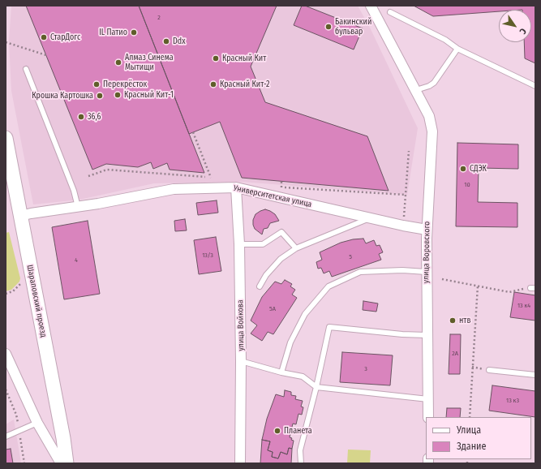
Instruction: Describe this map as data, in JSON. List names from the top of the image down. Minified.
{"streets":{"main road":["Шараповский проезд"],"street":["Университетская улица","улица Воровского","улица Войкова"]},"crossings":[["Университетская улица","улица Воровского"],["Университетская улица","Шараповский проезд"],["Университетская улица","улица Войкова"]],"places":["Бакинский бульвар","IL Патио","СтарДогс","Ddx","Красный Кит","Алмаз Синема Мытищи","Перекрёсток","Красный Кит-2","Красный Кит-1","Крошка Картошка","36,6","СДЭК","нтв","Планета"],"house_numbers":["2","10","13/3","5","4","13 к4","5А","2А","3","13 к3"],"legend":["Улица","Здание"],"north":"bottom right"}
